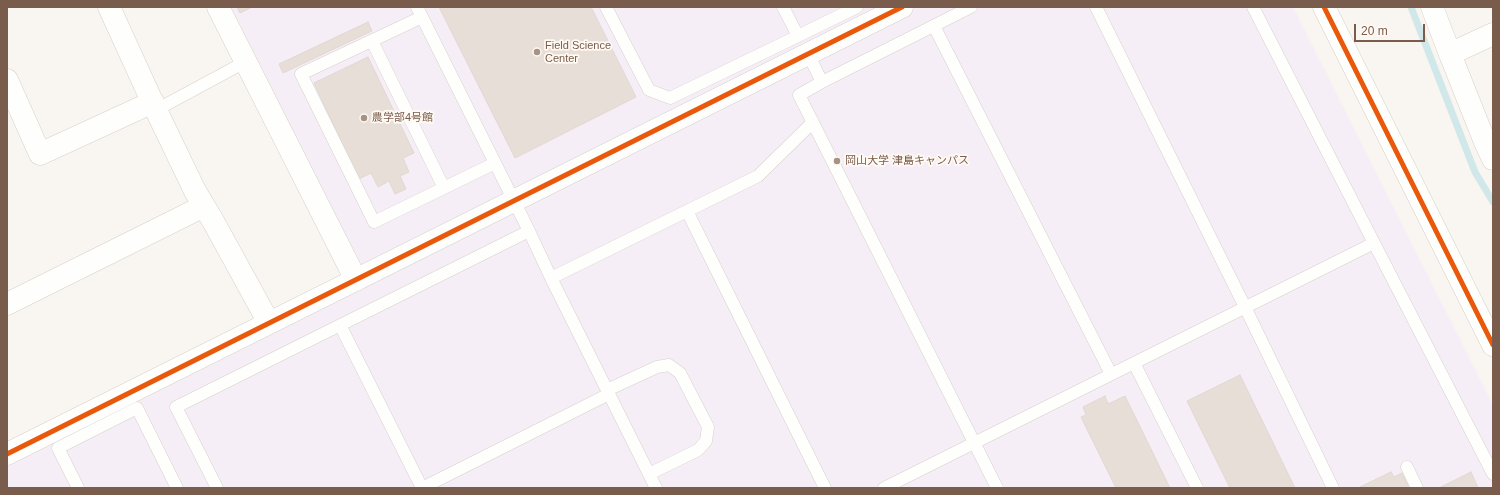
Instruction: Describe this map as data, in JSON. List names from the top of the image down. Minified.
{"places":["Field Science Center","農学部4号館","岡山大学 津島キャンパス"],"scale_bar":"20 m"}
